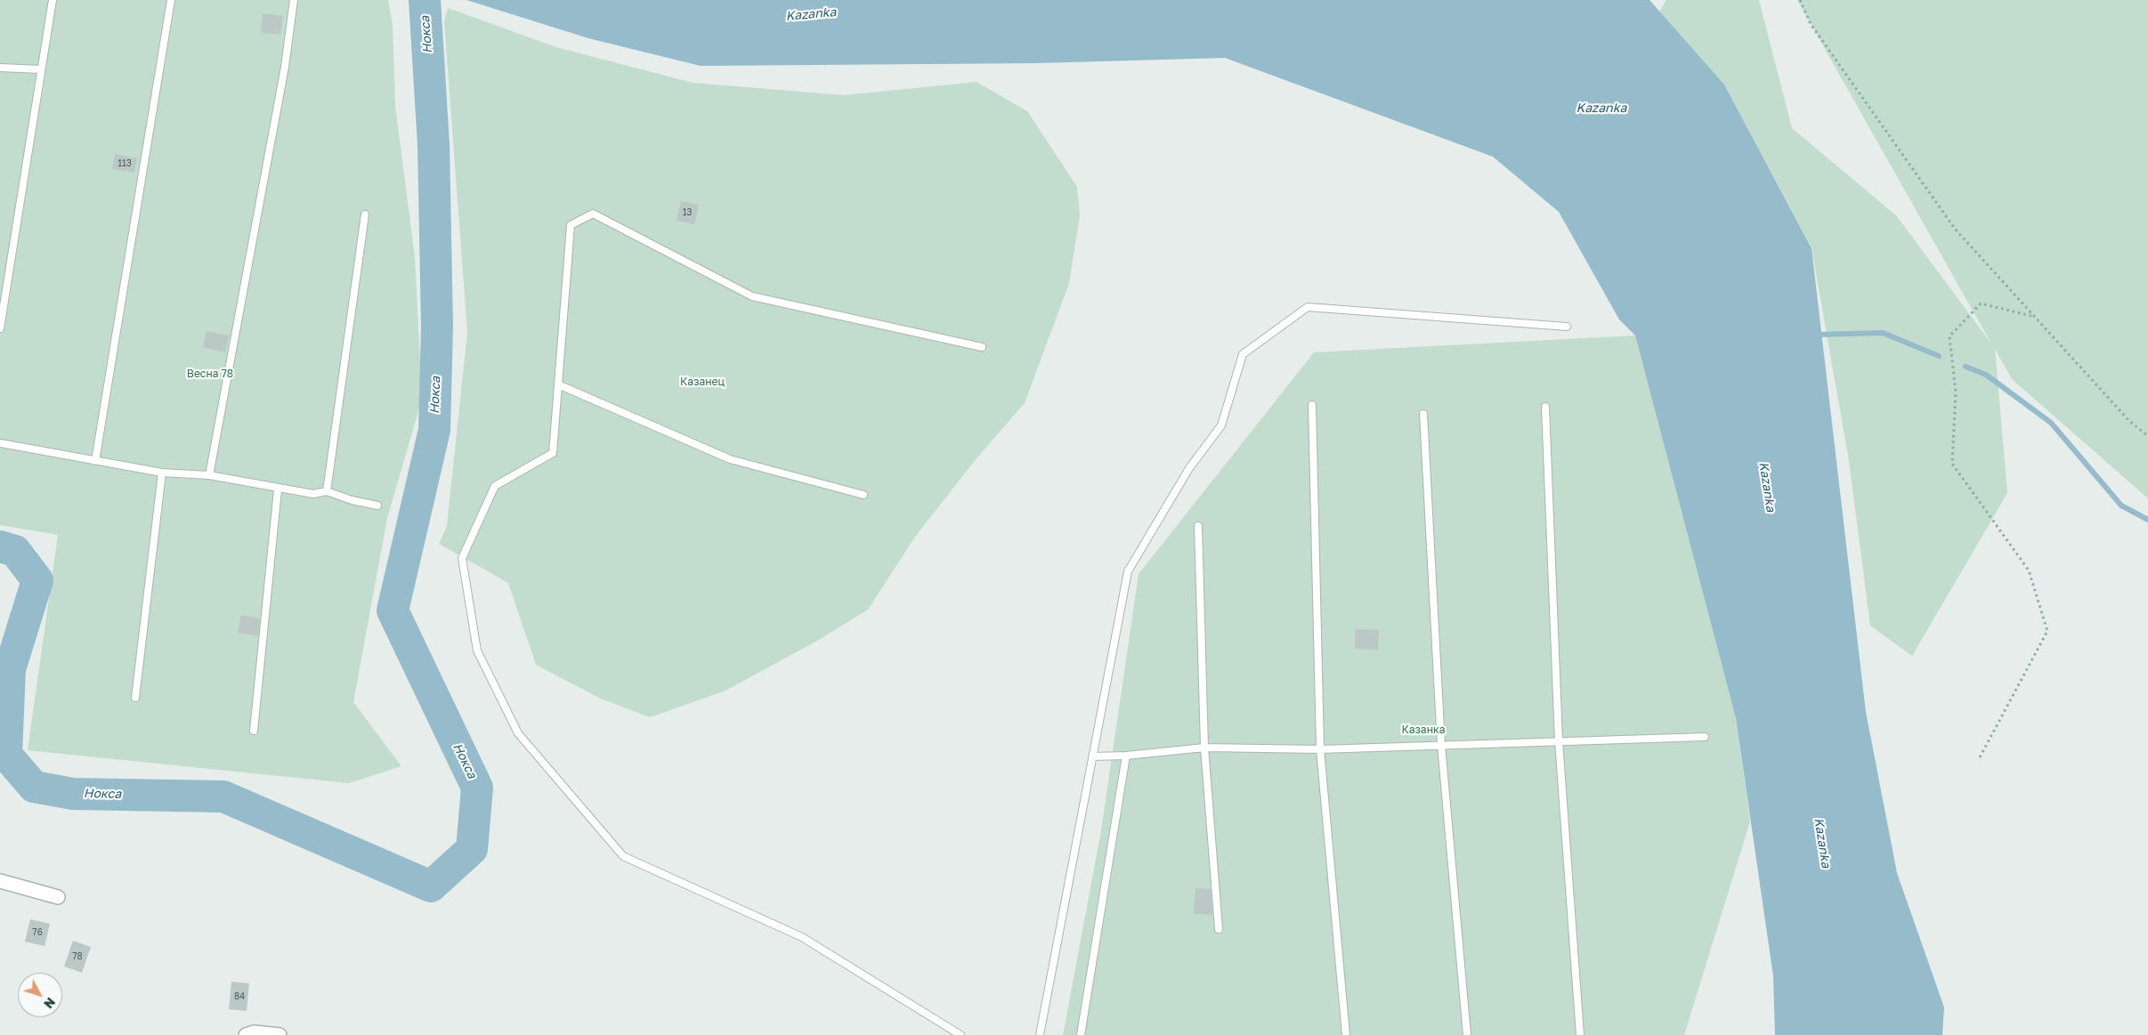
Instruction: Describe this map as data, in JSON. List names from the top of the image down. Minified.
{"water":["Kazanka","Нокса"],"parks":["Весна 78","Казанец","Казанка"],"house_numbers":["113","13","76","78","84"],"north":"bottom right"}
